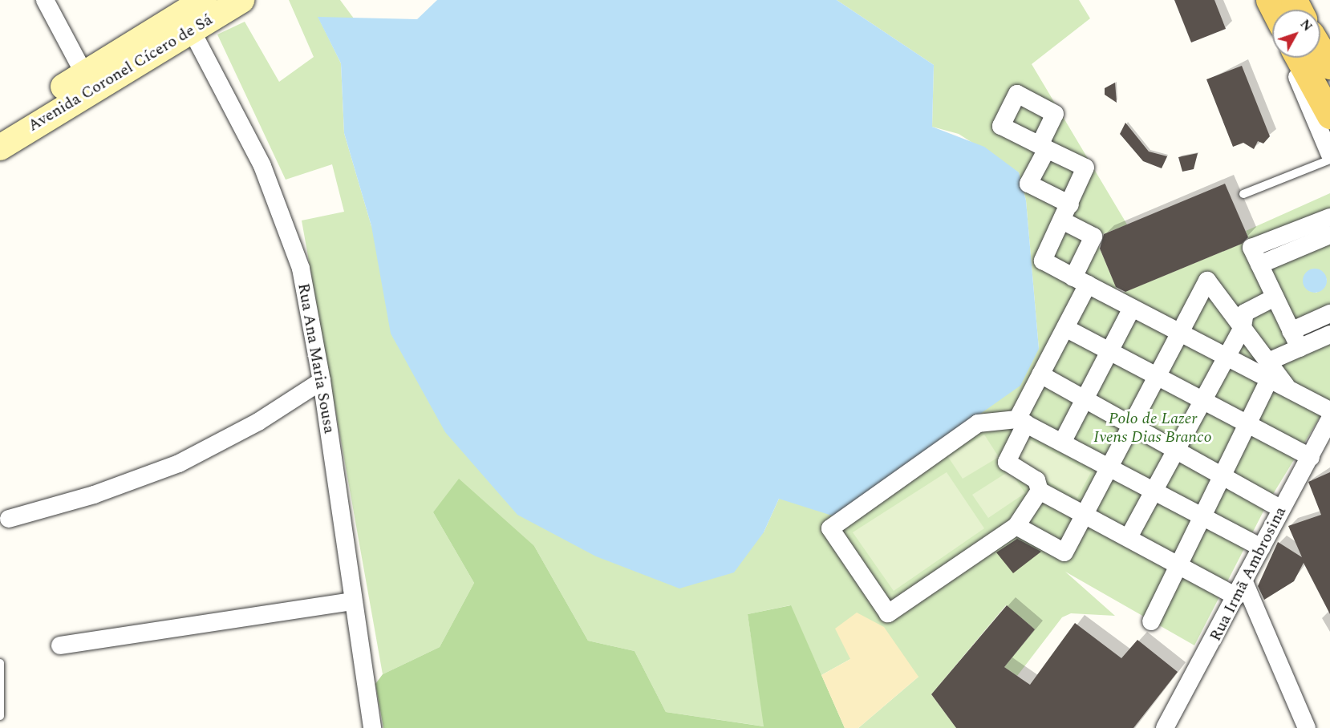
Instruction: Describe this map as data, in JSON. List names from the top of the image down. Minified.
{"streets":{"main road":["Avenida Coronel Cícero de Sá"],"street":["Rua Ana Maria Sousa","Rua Irmã Ambrosina"]},"crossings":[["Avenida Coronel Cícero de Sá","Rua Ana Maria Sousa"]],"parks":["Polo de Lazer Ivens Dias Branco"],"north":"top right"}
